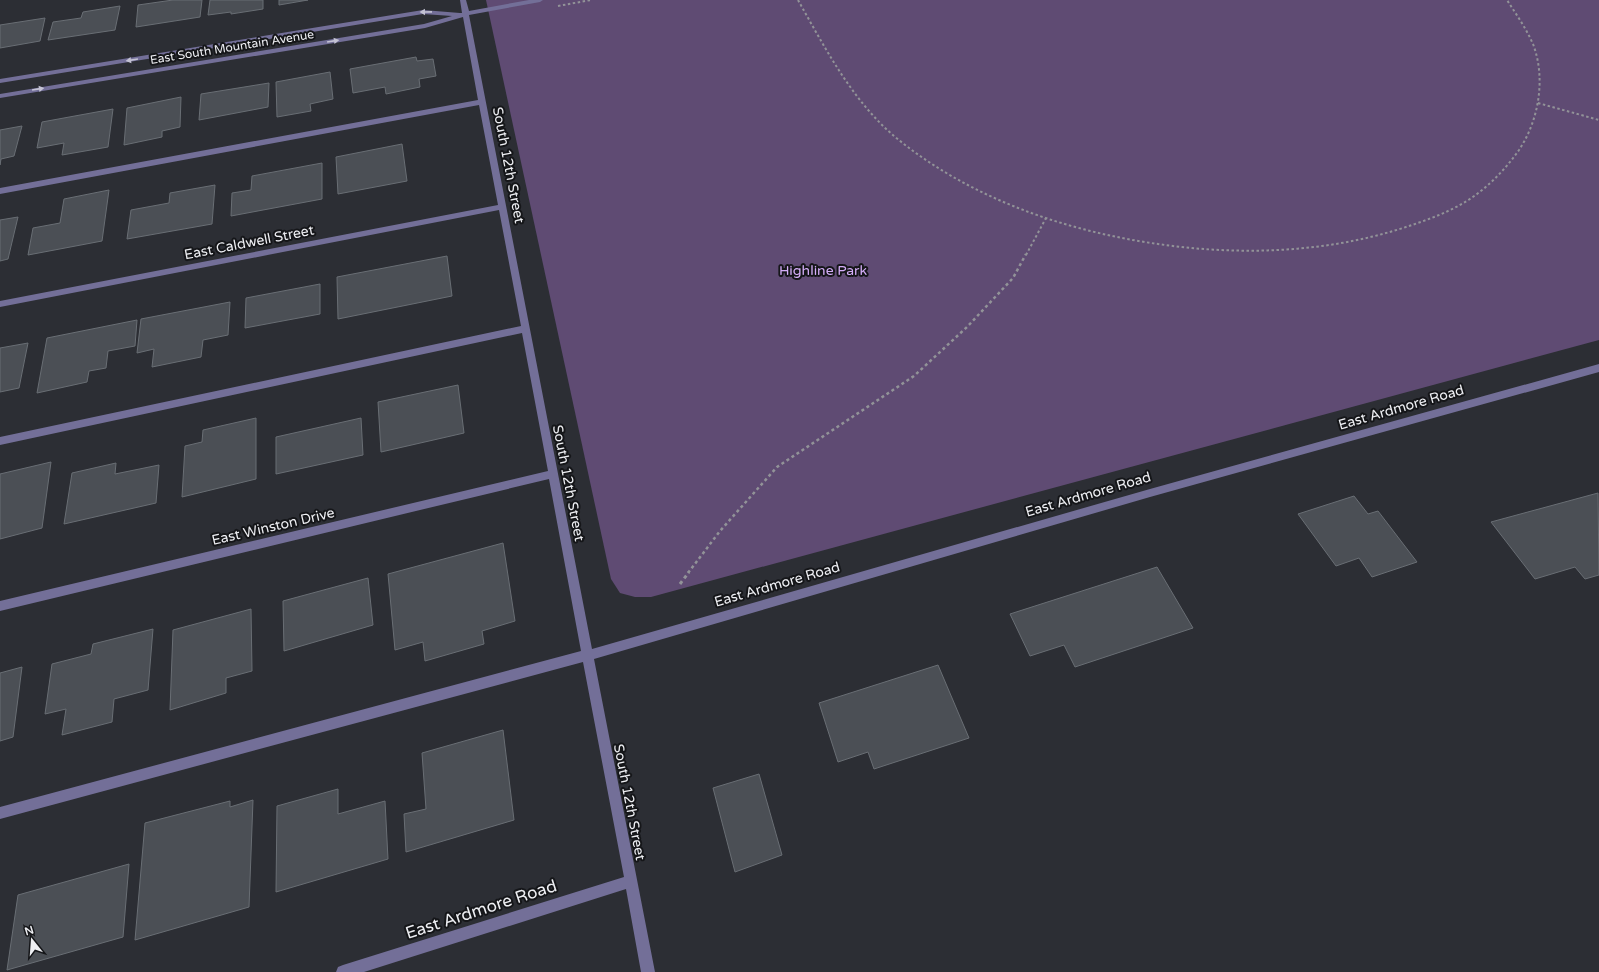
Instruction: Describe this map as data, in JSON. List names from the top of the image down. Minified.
{"streets":{"street":["East South Mountain Avenue","South 12th Street","East Caldwell Street","East Ardmore Road","East Winston Drive"]},"crossings":[["East South Mountain Avenue","South 12th Street"],["South 12th Street","East Caldwell Street"],["South 12th Street","East Ardmore Road"],["South 12th Street","East Winston Drive"]],"parks":["Highline Park"],"north":"top"}
